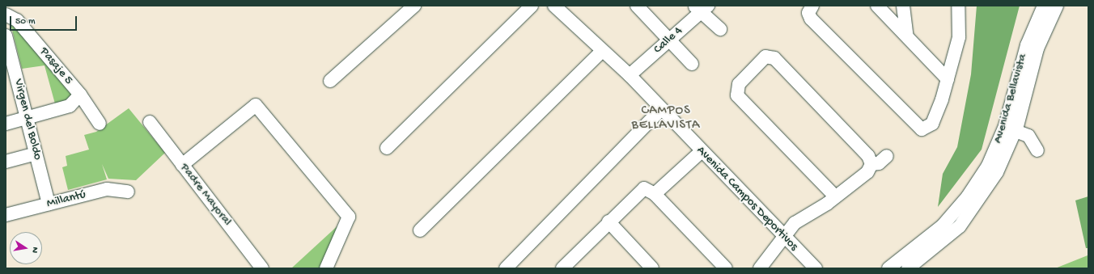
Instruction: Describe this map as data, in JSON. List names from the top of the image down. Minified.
{"streets":{"street":["Calle 4","Pasaje 5","Avenida Bellavista","Virgen del Boldo","Padre Mayoral","Avenida Campos Deportivos","Millantú"]},"crossings":[["Calle 4","Avenida Campos Deportivos"],["Virgen del Boldo","Millantú"]],"districts":["CAMPOS BELLAVISTA"],"scale_bar":"50 m","north":"right"}
